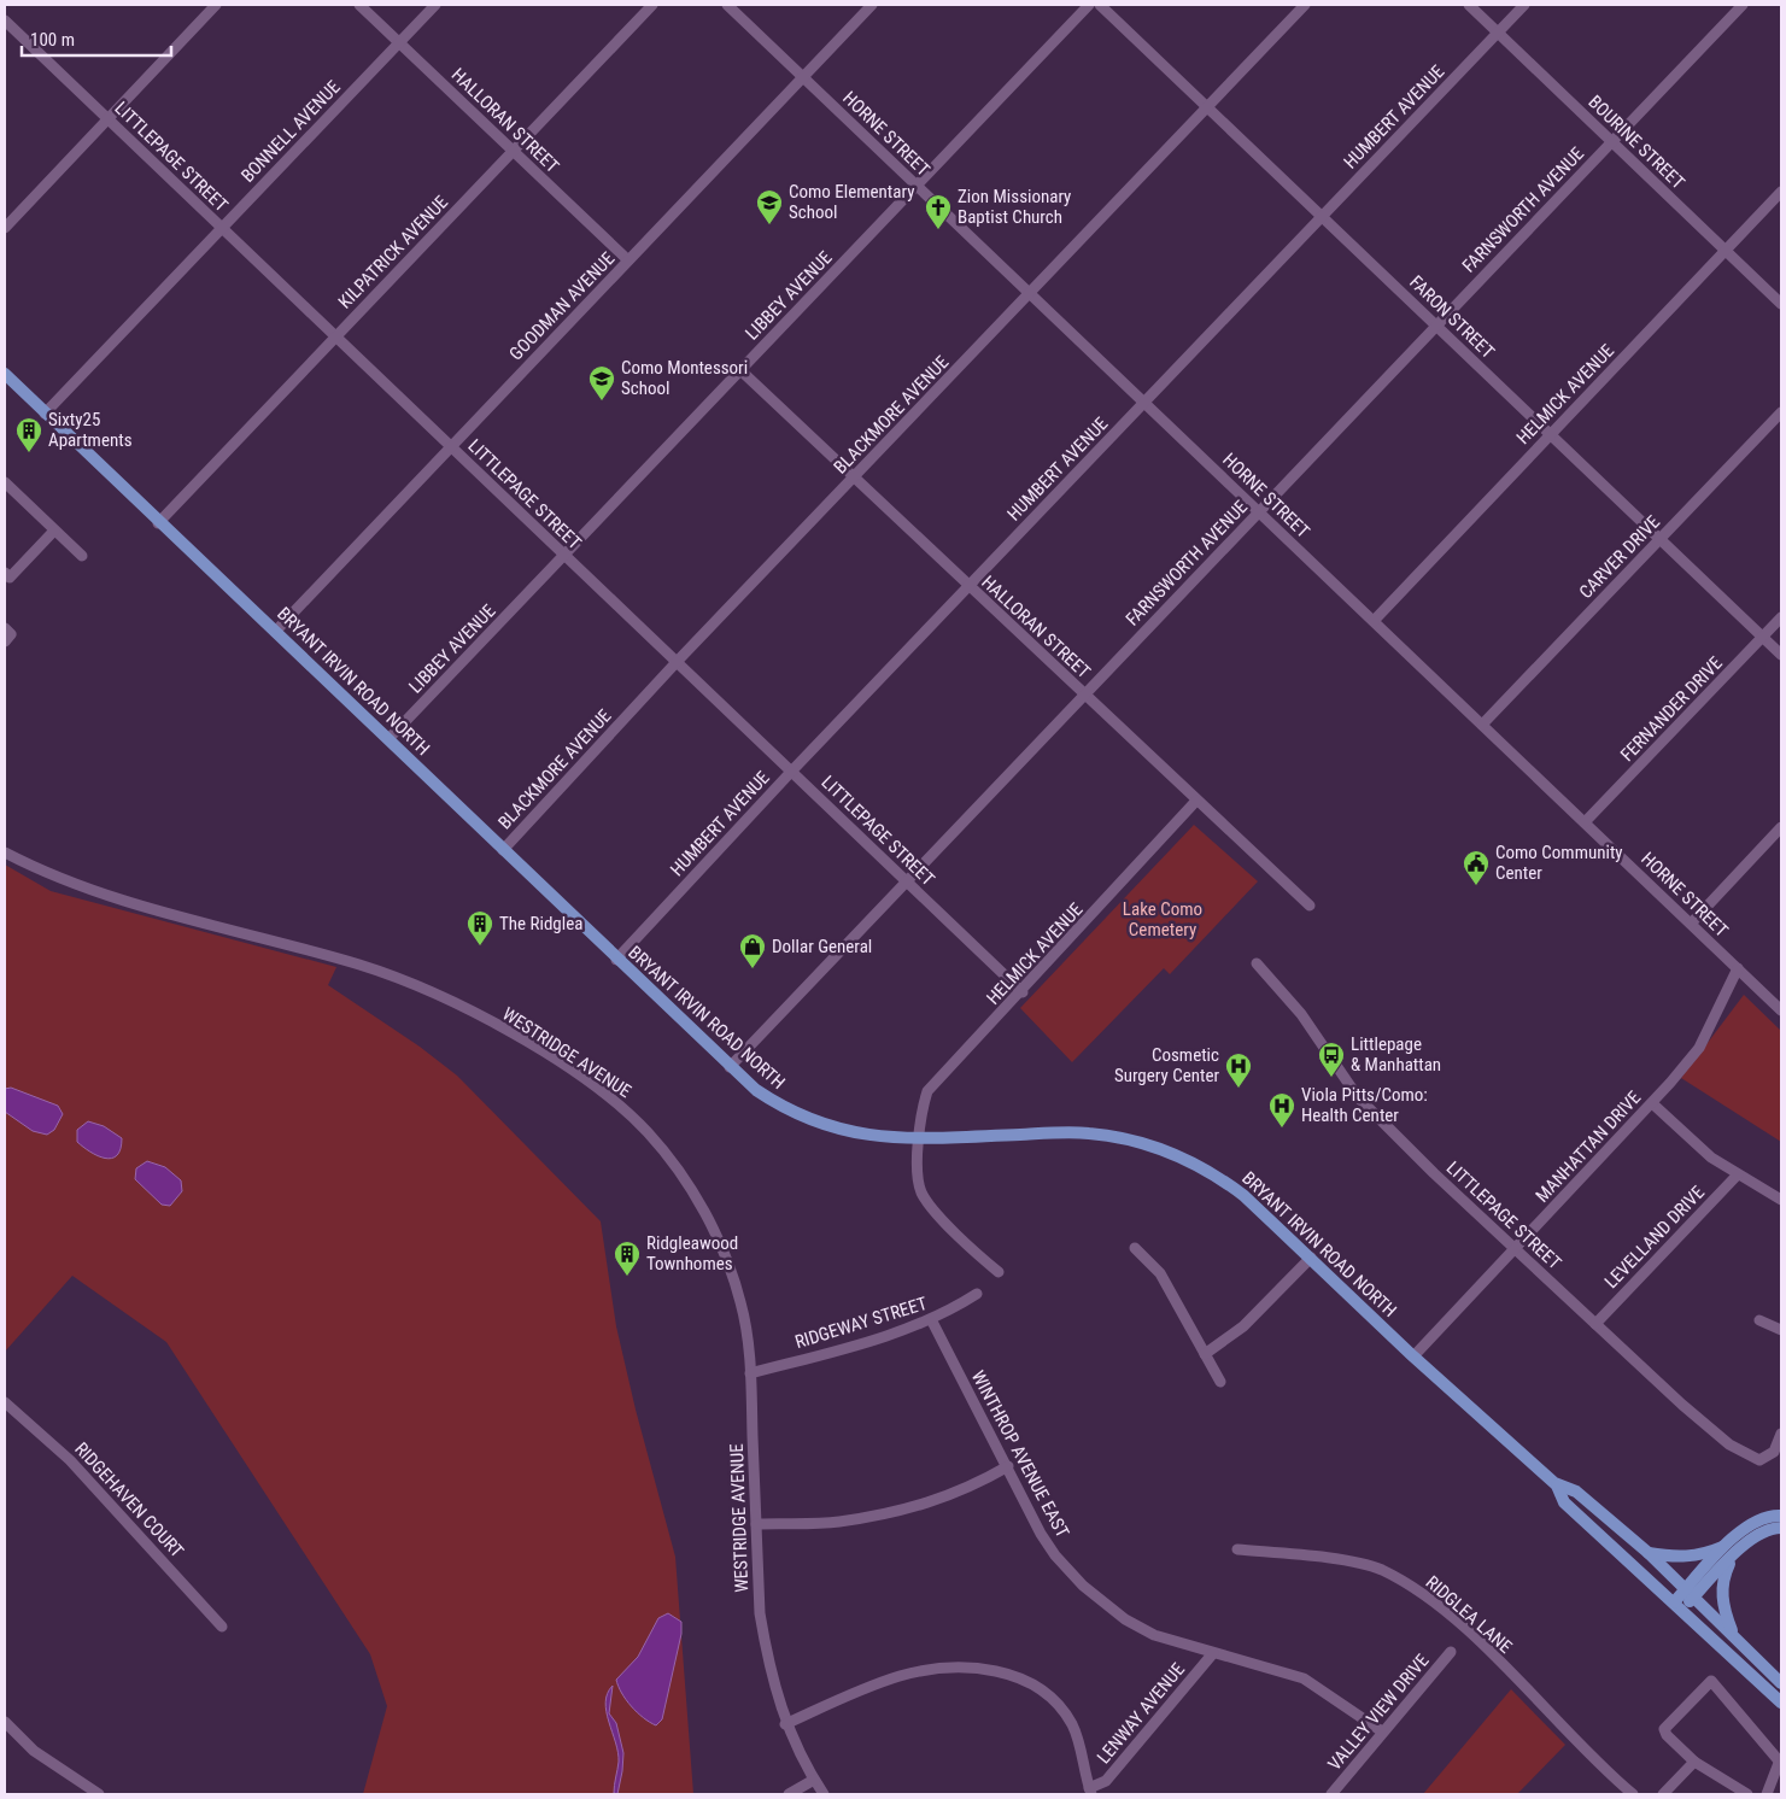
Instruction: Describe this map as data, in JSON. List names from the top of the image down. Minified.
{"streets":{"main road":["BRYANT IRVIN ROAD NORTH"],"street":["HUMBERT AVENUE","HALLORAN STREET","BONNELL AVENUE","HORNE STREET","BOURINE STREET","LITTLEPAGE STREET","FARNSWORTH AVENUE","KILPATRICK AVENUE","LIBBEY AVENUE","GOODMAN AVENUE","FARON STREET","HELMICK AVENUE","BLACKMORE AVENUE","CARVER DRIVE","FERNANDER DRIVE","WESTRIDGE AVENUE","MANHATTAN DRIVE","LEVELLAND DRIVE","RIDGEWAY STREET","WINTHROP AVENUE EAST","RIDGEHAVEN COURT","RIDGLEA LANE","VALLEY VIEW DRIVE","LENWAY AVENUE"]},"crossings":[["HUMBERT AVENUE","HALLORAN STREET"],["HUMBERT AVENUE","HORNE STREET"],["HUMBERT AVENUE","BOURINE STREET"],["HUMBERT AVENUE","LITTLEPAGE STREET"],["HUMBERT AVENUE","FARON STREET"],["HUMBERT AVENUE","BRYANT IRVIN ROAD NORTH"],["HALLORAN STREET","BONNELL AVENUE"],["HALLORAN STREET","FARNSWORTH AVENUE"],["HALLORAN STREET","KILPATRICK AVENUE"],["HALLORAN STREET","LIBBEY AVENUE"],["HALLORAN STREET","GOODMAN AVENUE"],["HALLORAN STREET","HELMICK AVENUE"],["HALLORAN STREET","BLACKMORE AVENUE"],["BONNELL AVENUE","LITTLEPAGE STREET"],["BONNELL AVENUE","BRYANT IRVIN ROAD NORTH"],["HORNE STREET","FARNSWORTH AVENUE"],["HORNE STREET","LIBBEY AVENUE"],["HORNE STREET","GOODMAN AVENUE"],["HORNE STREET","HELMICK AVENUE"],["HORNE STREET","BLACKMORE AVENUE"],["HORNE STREET","CARVER DRIVE"],["HORNE STREET","FERNANDER DRIVE"],["HORNE STREET","MANHATTAN DRIVE"],["BOURINE STREET","FARNSWORTH AVENUE"],["BOURINE STREET","HELMICK AVENUE"],["LITTLEPAGE STREET","FARNSWORTH AVENUE"],["LITTLEPAGE STREET","KILPATRICK AVENUE"],["LITTLEPAGE STREET","LIBBEY AVENUE"],["LITTLEPAGE STREET","GOODMAN AVENUE"],["LITTLEPAGE STREET","HELMICK AVENUE"],["LITTLEPAGE STREET","BLACKMORE AVENUE"],["LITTLEPAGE STREET","MANHATTAN DRIVE"],["LITTLEPAGE STREET","LEVELLAND DRIVE"],["FARNSWORTH AVENUE","FARON STREET"],["FARNSWORTH AVENUE","BRYANT IRVIN ROAD NORTH"],["KILPATRICK AVENUE","BRYANT IRVIN ROAD NORTH"],["LIBBEY AVENUE","BRYANT IRVIN ROAD NORTH"],["GOODMAN AVENUE","BRYANT IRVIN ROAD NORTH"],["FARON STREET","HELMICK AVENUE"],["FARON STREET","BLACKMORE AVENUE"],["FARON STREET","CARVER DRIVE"],["FARON STREET","FERNANDER DRIVE"],["HELMICK AVENUE","BRYANT IRVIN ROAD NORTH"],["BLACKMORE AVENUE","BRYANT IRVIN ROAD NORTH"],["BRYANT IRVIN ROAD NORTH","MANHATTAN DRIVE"],["WESTRIDGE AVENUE","RIDGEWAY STREET"],["RIDGEWAY STREET","WINTHROP AVENUE EAST"],["WINTHROP AVENUE EAST","VALLEY VIEW DRIVE"],["WINTHROP AVENUE EAST","LENWAY AVENUE"]],"parks":["Lake Como Cemetery"],"places":{"school or university":["Como Elementary School","Como Montessori School"],"church":["Zion Missionary Baptist Church"],"building":["Sixty25 Apartments","The Ridglea","Ridgleawood Townhomes"],"public building":["Como Community Center"],"shop":["Dollar General"],"bus stop":["Littlepage & Manhattan"],"hospital":["Cosmetic Surgery Center","Viola Pitts/Como: Health Center"]},"scale_bar":"100 m"}
